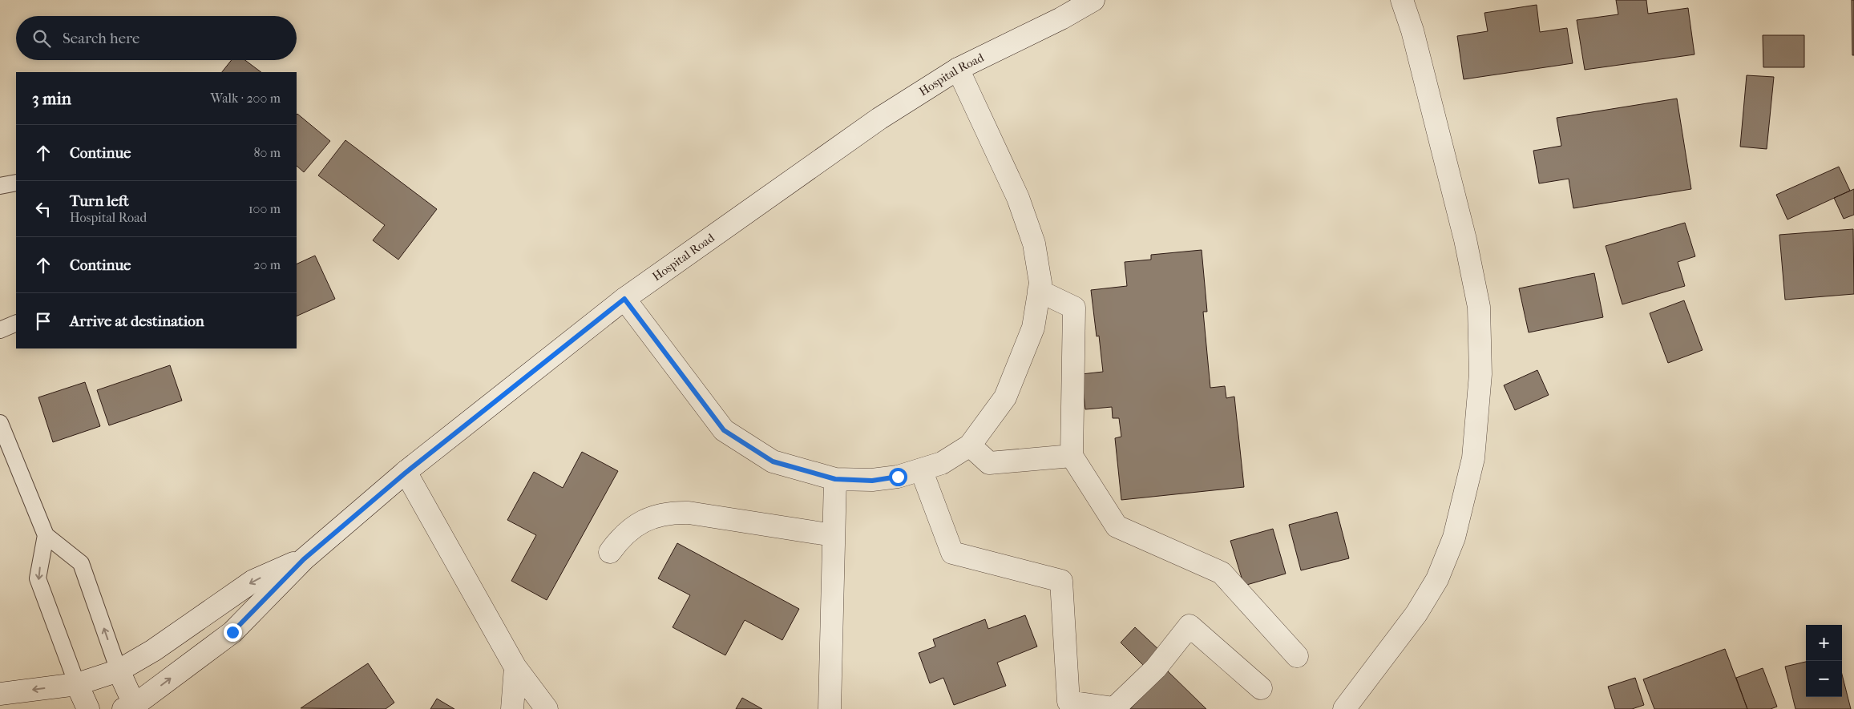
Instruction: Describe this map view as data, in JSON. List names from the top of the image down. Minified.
{"streets":{"street":["Hospital Road"]},"page":{"search":"Search here","heading":["3 min","Walk · 200 m"],"list":[["Continue","80 m"],["Turn left","Hospital Road","100 m"],["Continue","20 m"],"Arrive at destination"],"map_buttons":["+","−"]}}
